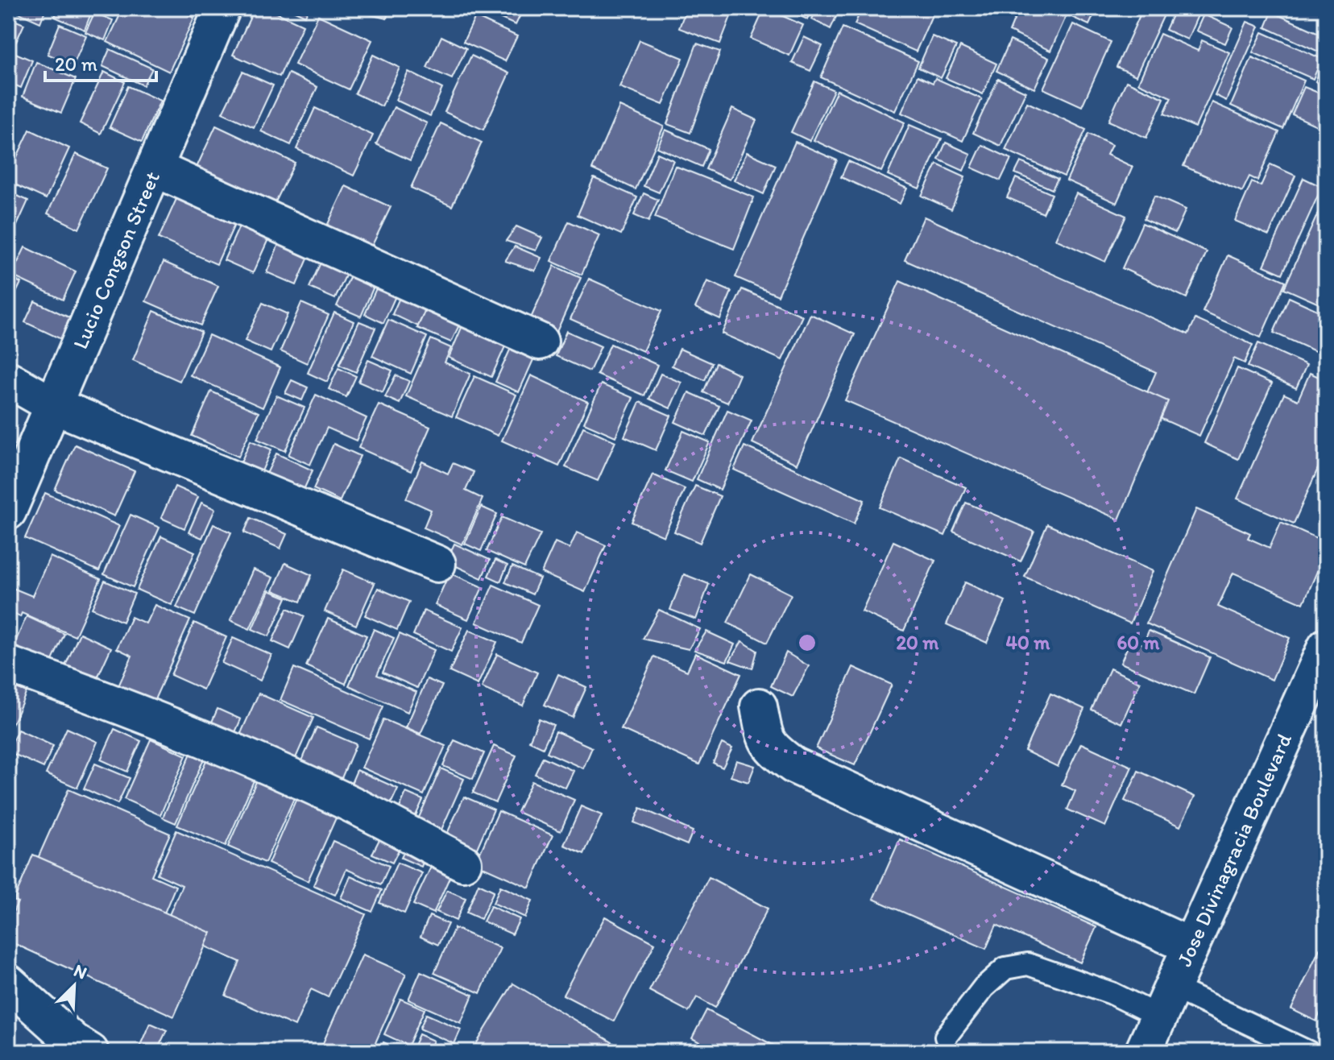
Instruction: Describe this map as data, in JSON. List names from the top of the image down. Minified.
{"streets":{"street":["Lucio Congson Street","Jose Divinagracia Boulevard"]},"scale_bar":"20 m","north":"top right","rings":["20 m","40 m","60 m"]}
